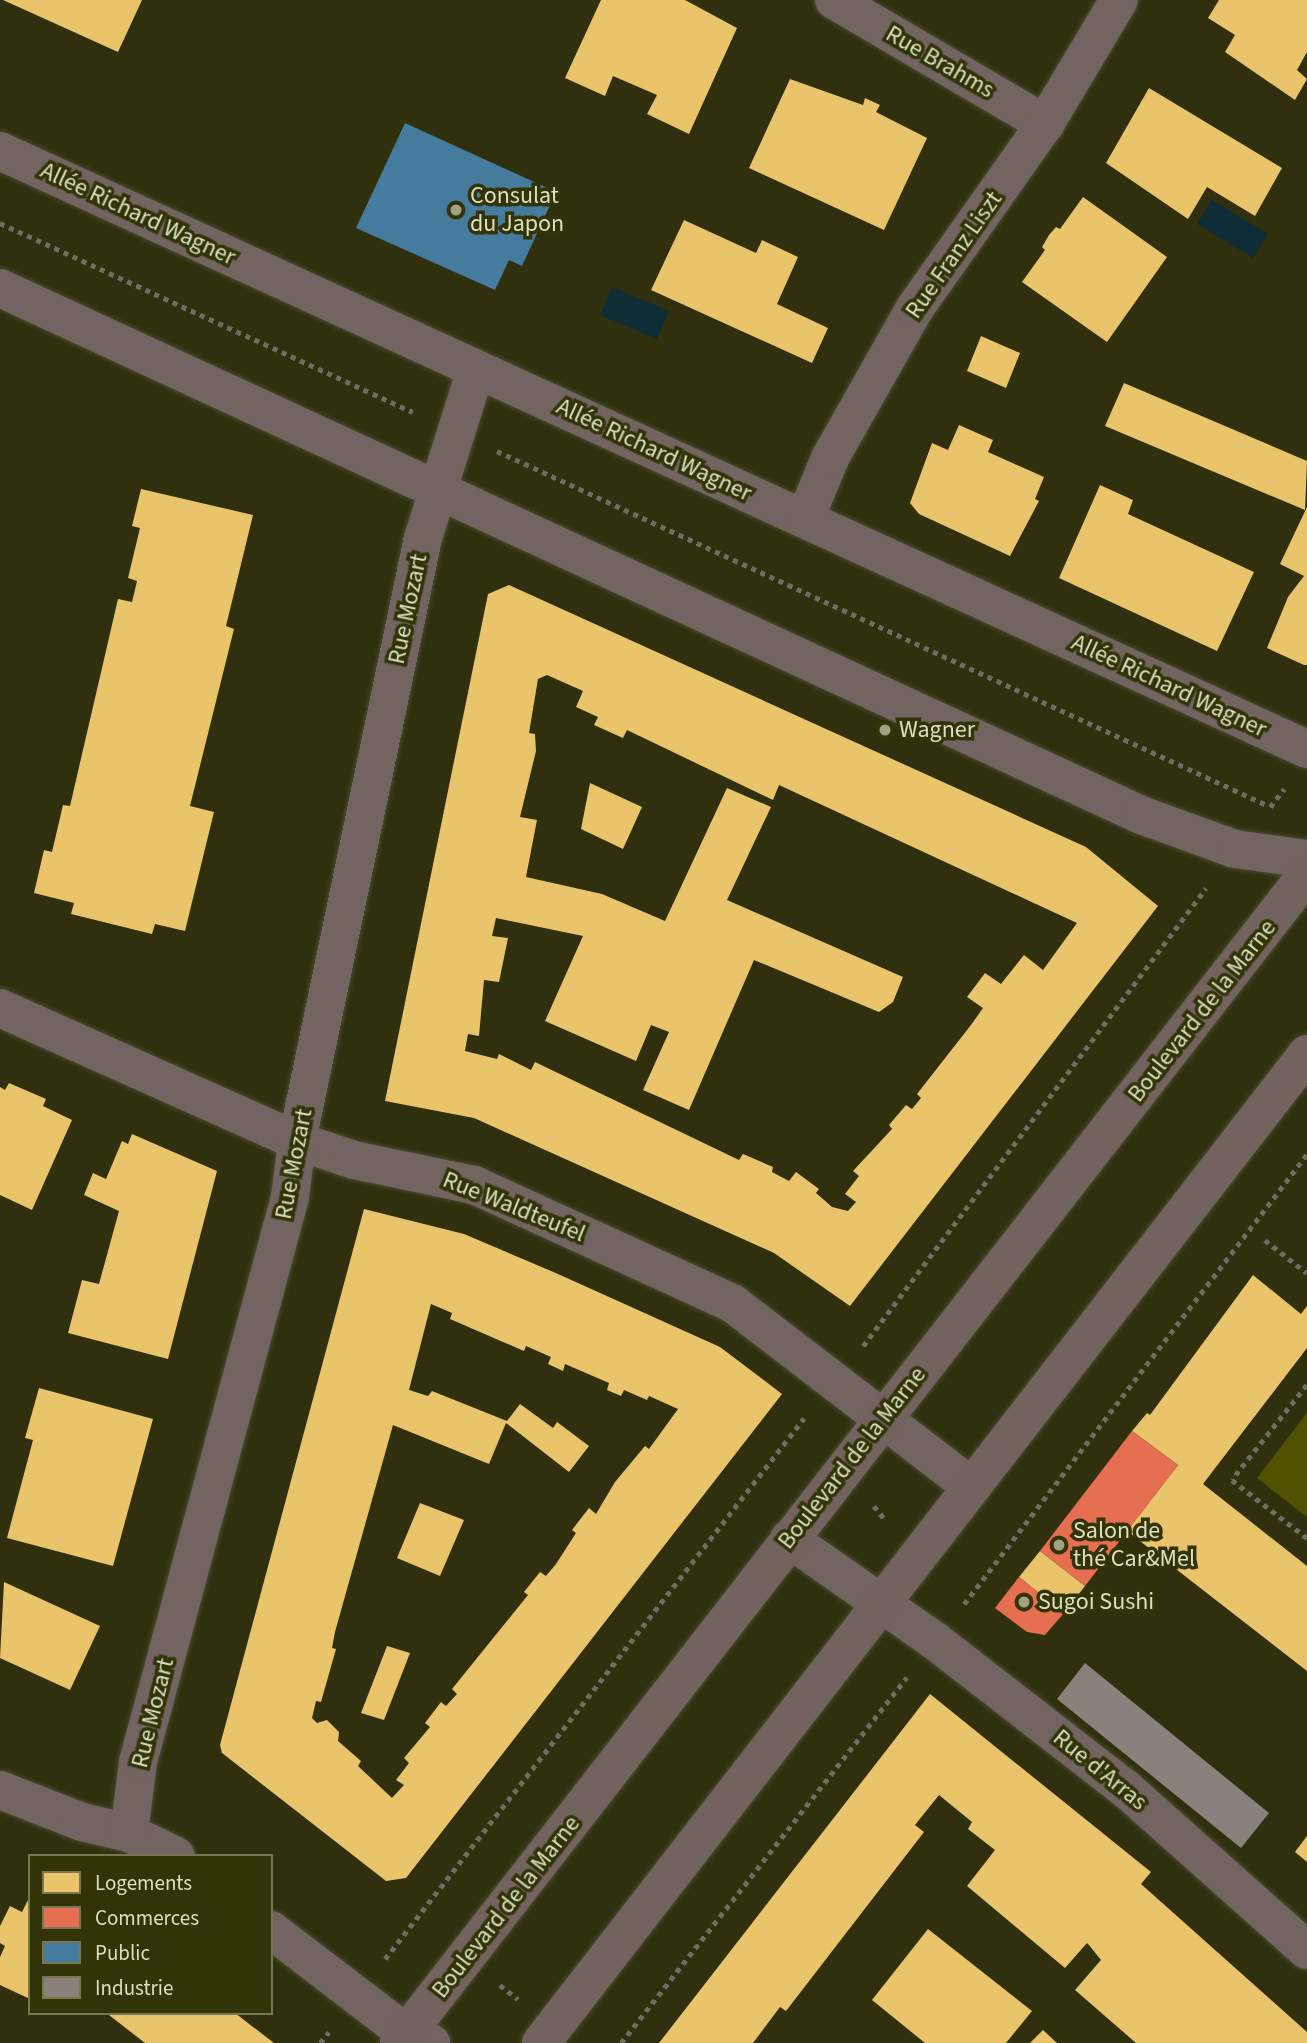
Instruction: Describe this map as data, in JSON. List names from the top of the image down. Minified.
{"streets":{"street":["Rue Brahms","Allée Richard Wagner","Rue Franz Liszt","Rue Mozart","Boulevard de la Marne","Rue Waldteufel","Rue d'Arras"]},"crossings":[["Rue Brahms","Rue Franz Liszt"],["Allée Richard Wagner","Rue Franz Liszt"],["Allée Richard Wagner","Rue Mozart"],["Rue Mozart","Rue Waldteufel"],["Boulevard de la Marne","Rue Waldteufel"],["Boulevard de la Marne","Rue d'Arras"]],"places":["Consulat du Japon","Wagner","Salon de thé Car&Mel","Sugoi Sushi"],"legend":["Logements","Commerces","Public","Industrie"]}
